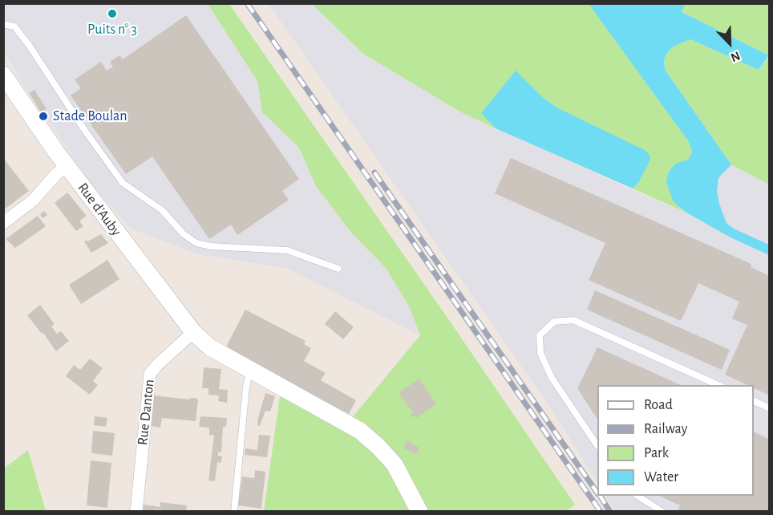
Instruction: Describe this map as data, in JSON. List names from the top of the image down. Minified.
{"streets":{"street":["Rue d'Auby","Rue Danton"]},"crossings":[["Rue d'Auby","Rue Danton"]],"places":["Puits n° 3","Stade Boulan"],"legend":["Road","Railway","Park","Water"],"north":"bottom right"}
